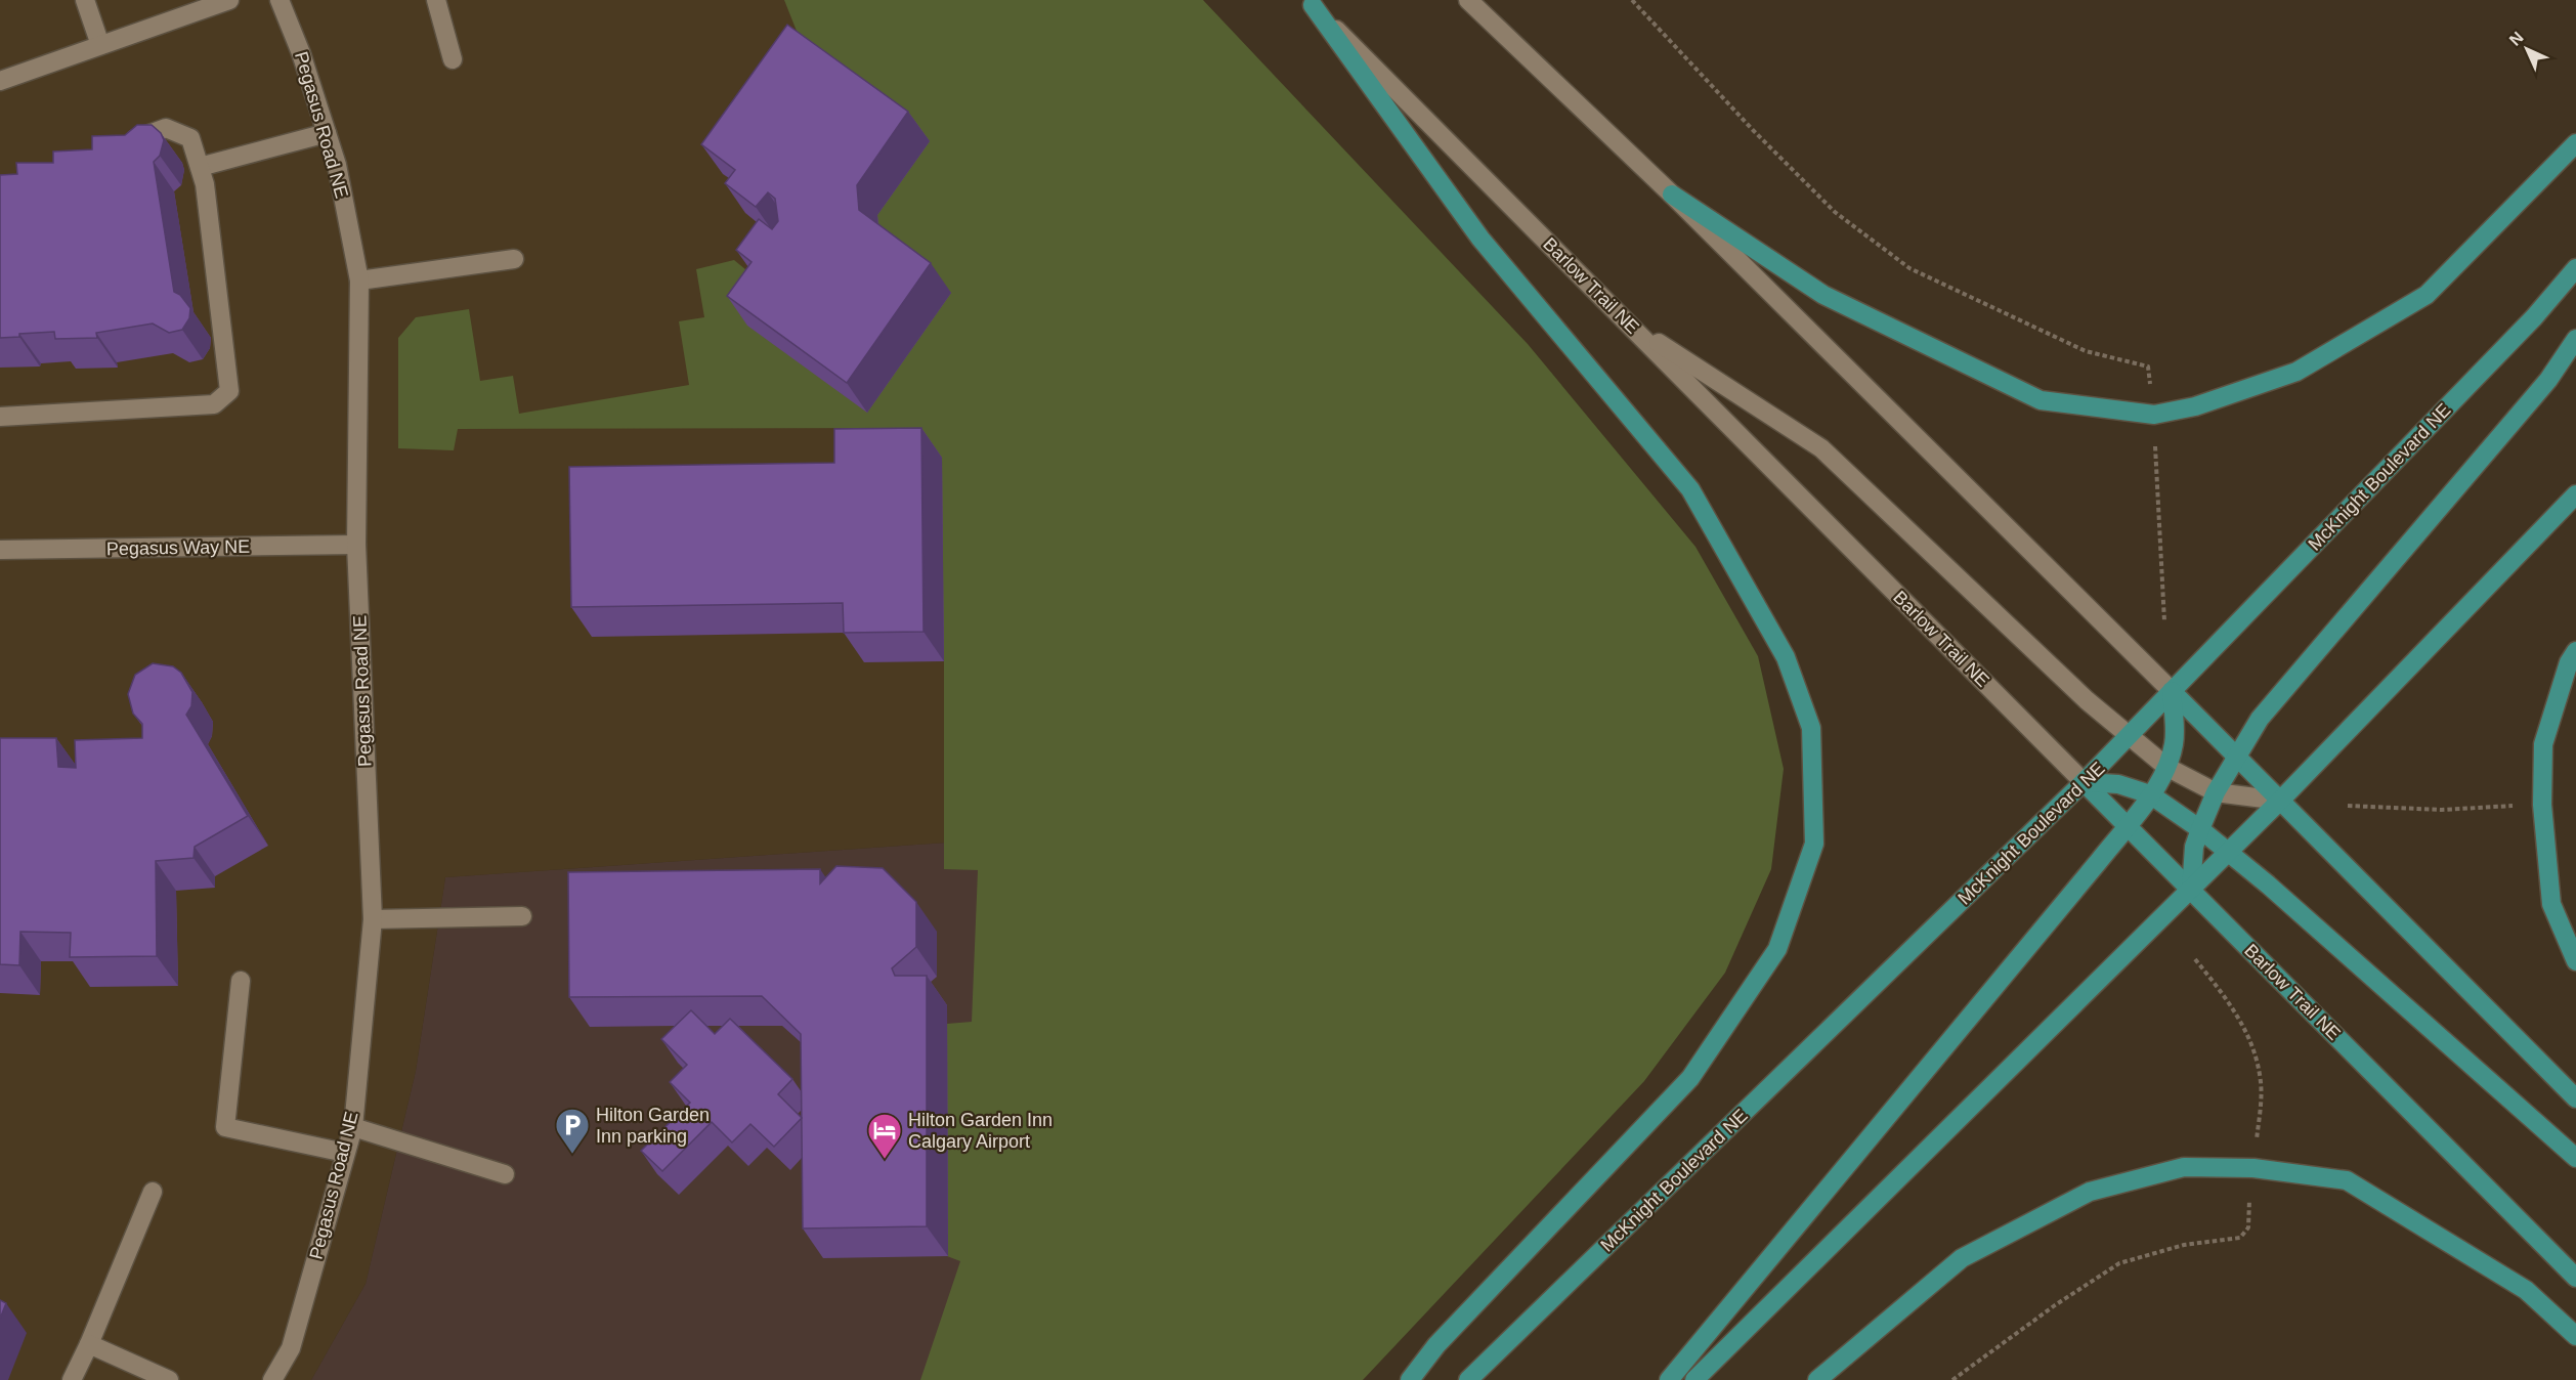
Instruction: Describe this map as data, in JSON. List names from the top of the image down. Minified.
{"streets":{"main road":["Barlow Trail NE","McKnight Boulevard NE"],"street":["Pegasus Road NE","Pegasus Way NE"]},"crossings":[["Pegasus Road NE","Pegasus Way NE"],["Barlow Trail NE","McKnight Boulevard NE"]],"places":{"parking":["Hilton Garden Inn parking"],"hotel":["Hilton Garden Inn Calgary Airport"]},"north":"top left"}
